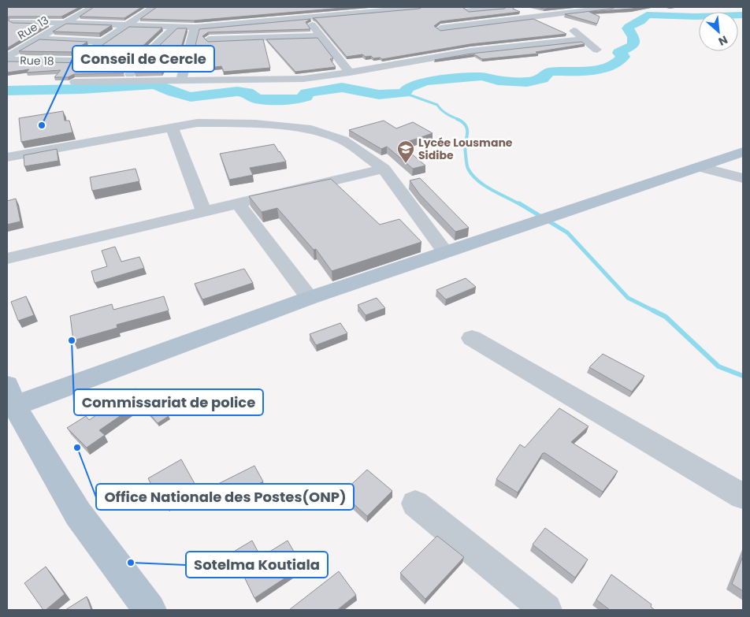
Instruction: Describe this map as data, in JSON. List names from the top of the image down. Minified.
{"streets":{"street":["Rue 13","Rue 18"]},"crossings":[["Rue 13","Rue 18"]],"places":{"other":["Conseil de Cercle","Commissariat de police","Office Nationale des Postes(ONP)","Sotelma Koutiala"],"school or university":["Lycée Lousmane Sidibe"]},"north":"bottom right"}
